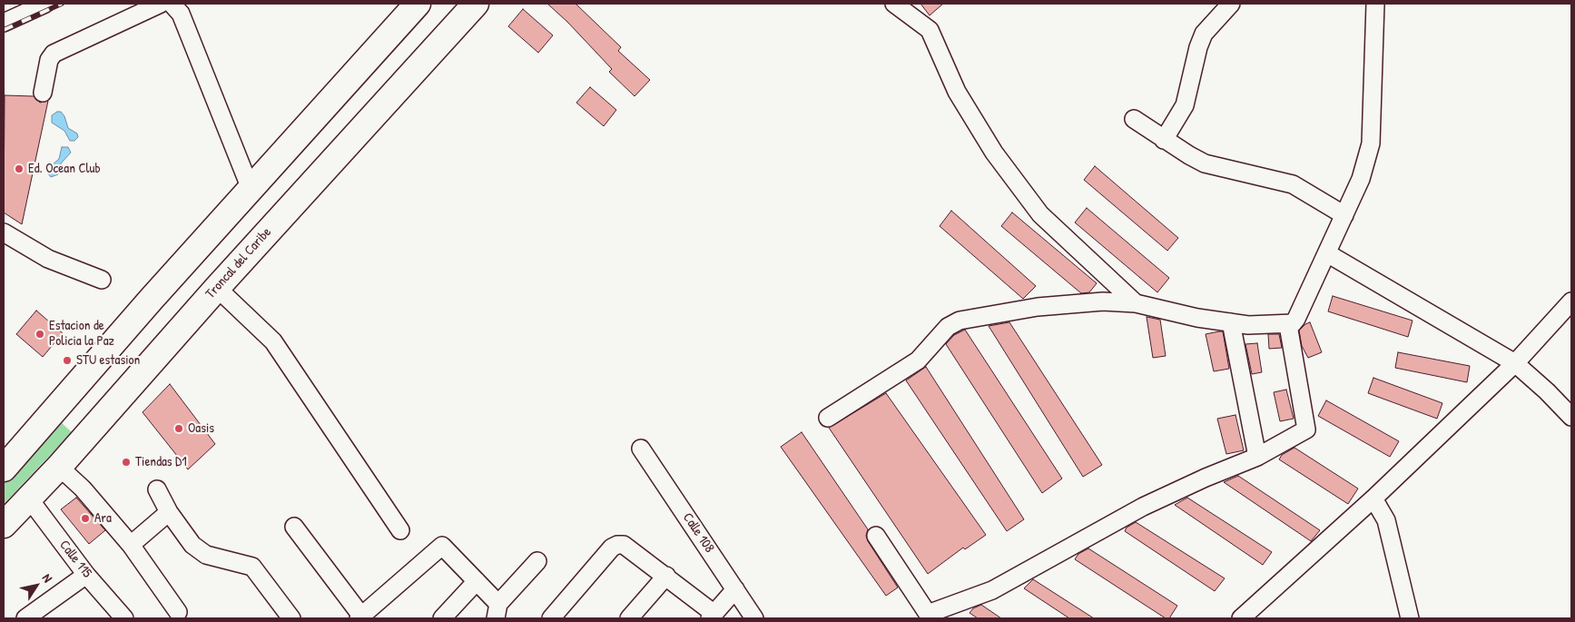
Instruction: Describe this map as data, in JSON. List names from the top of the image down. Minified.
{"streets":{"highway":["Troncal del Caribe"],"street":["Calle 108","Calle 115"]},"crossings":[["Troncal del Caribe","Calle 115"]],"places":["Ed. Ocean Club","Estacion de Policia la Paz","STU estasion","Oasis","Tiendas D1","Ara"],"north":"top right"}
